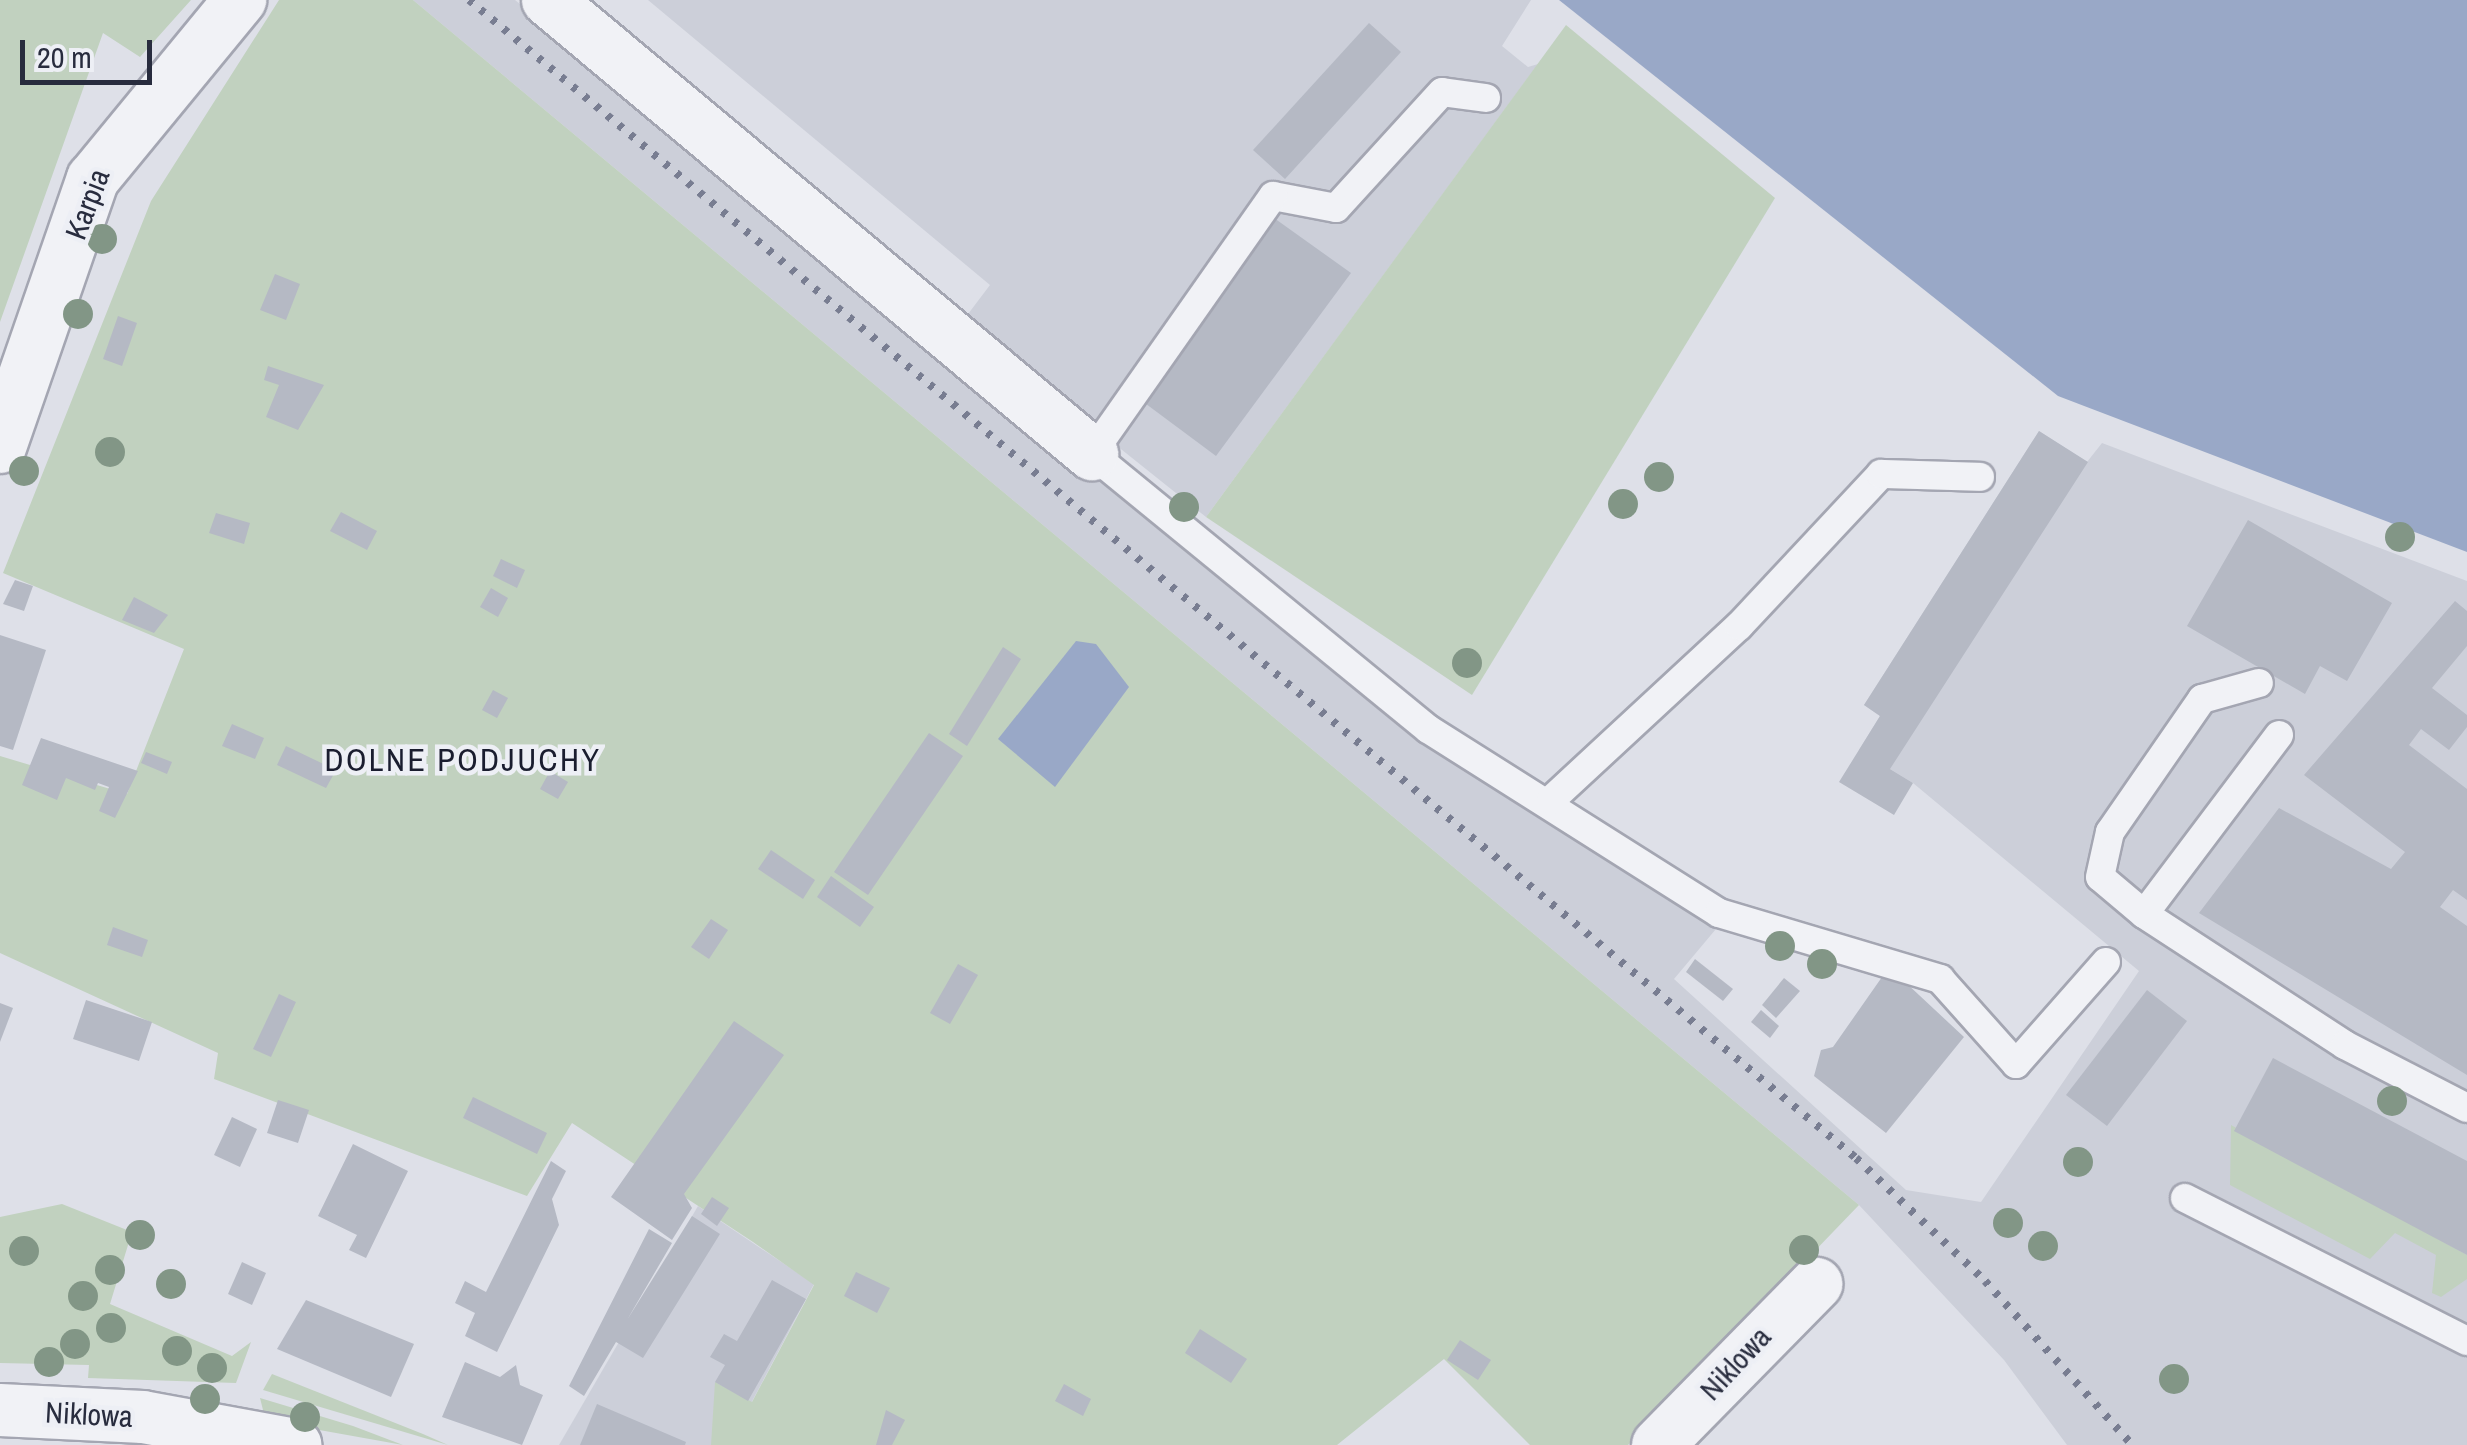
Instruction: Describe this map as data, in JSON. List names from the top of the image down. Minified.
{"streets":{"street":["Karpia","Niklowa"]},"districts":["DOLNE PODJUCHY"],"scale_bar":"20 m"}
